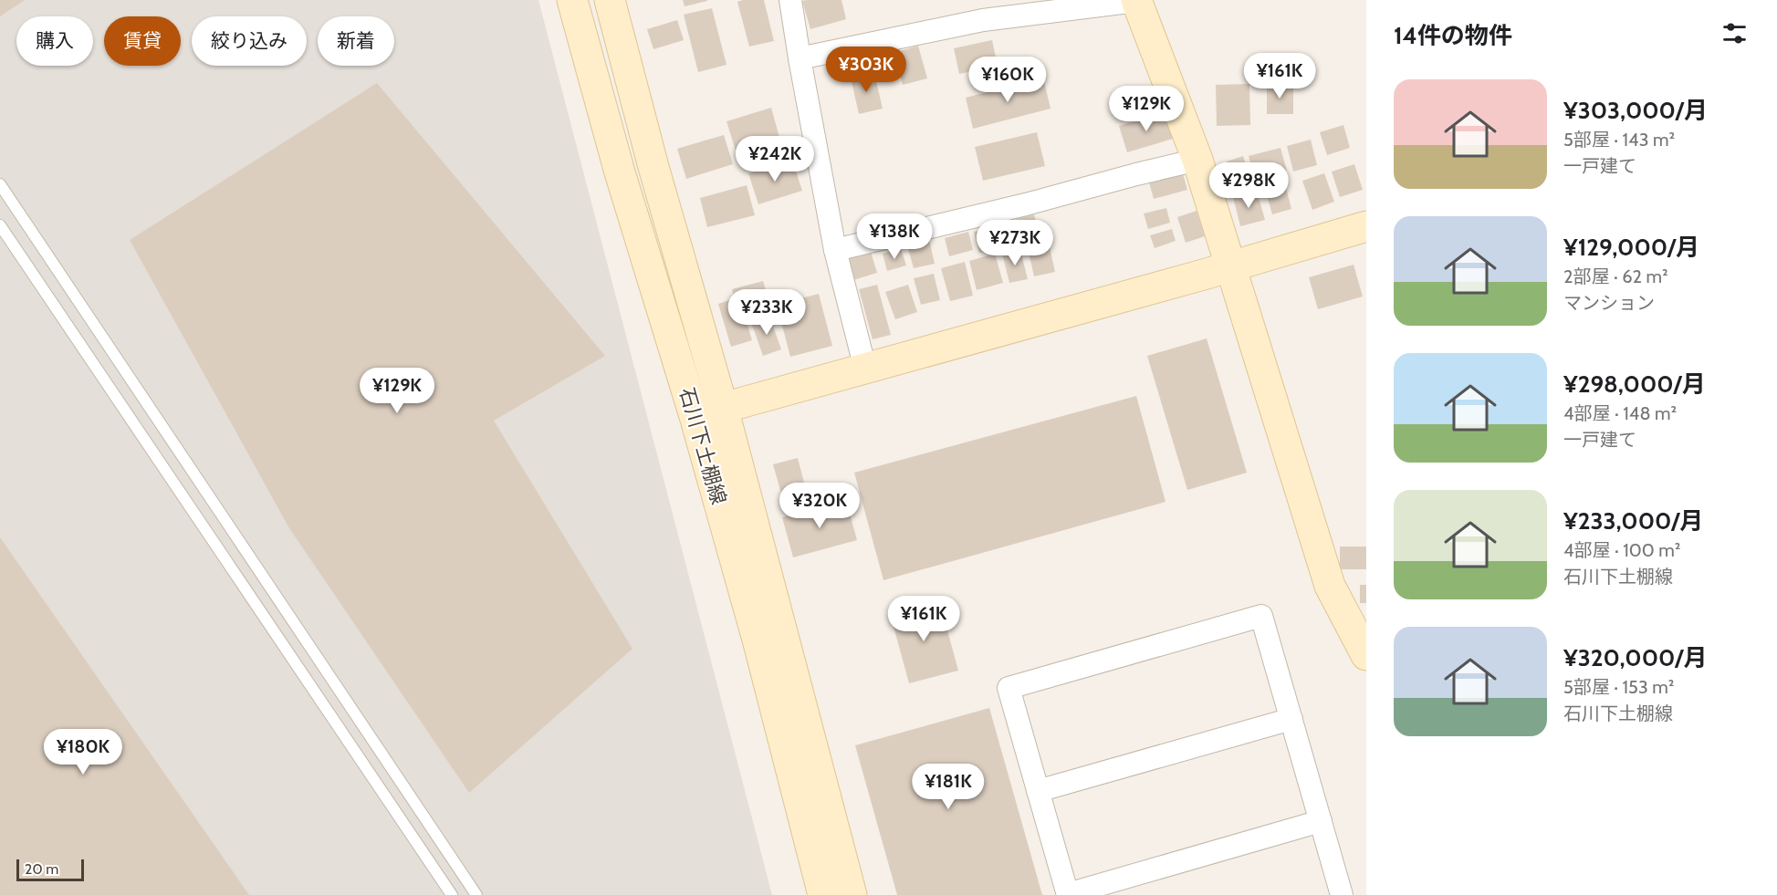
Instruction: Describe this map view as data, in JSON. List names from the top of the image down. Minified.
{"streets":{"street":["石川下土棚線"]},"scale_bar":"20 m","page":{"heading":"14件の物件","chip":["購入","賃貸","絞り込み","新着"],"price":["¥303K","¥161K","¥160K","¥129K","¥242K","¥298K","¥138K","¥273K","¥233K","¥129K","¥320K","¥161K","¥180K","¥181K"],"list":[{"name":"¥303,000/月","note":"5部屋 · 143 m² · 一戸建て"},{"name":"¥129,000/月","note":"2部屋 · 62 m² · マンション"},{"name":"¥298,000/月","note":"4部屋 · 148 m² · 一戸建て"},{"name":"¥233,000/月","note":"4部屋 · 100 m² · 石川下土棚線"},{"name":"¥320,000/月","note":"5部屋 · 153 m² · 石川下土棚線"}],"scale":"20 m"}}
